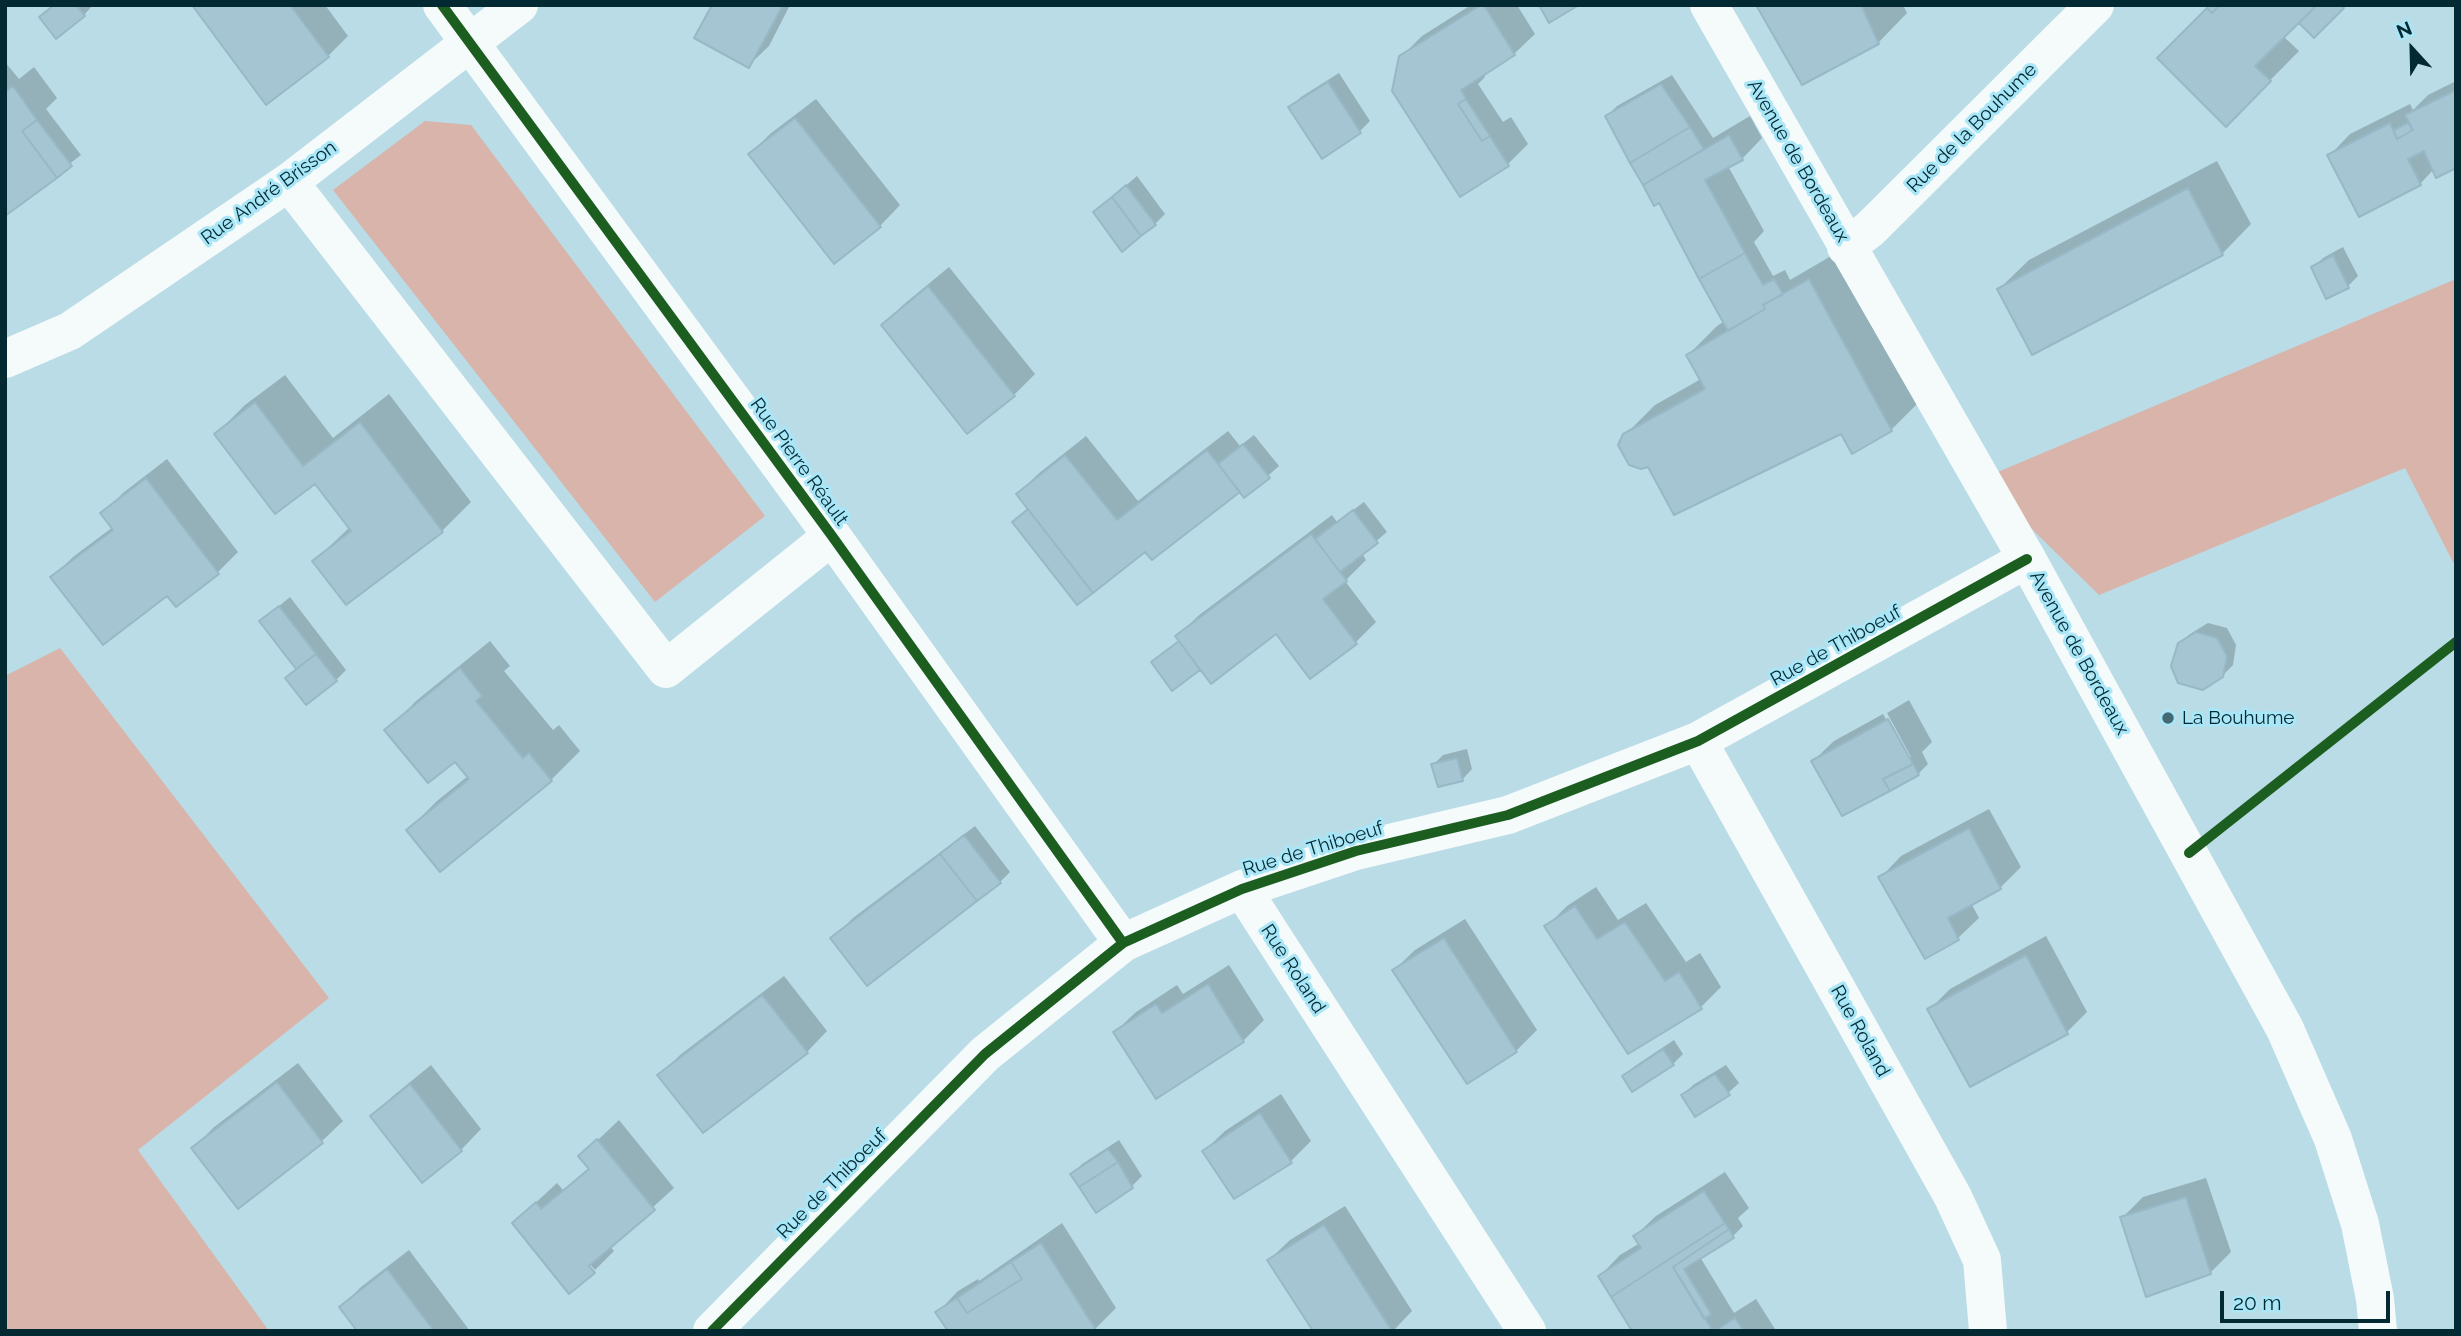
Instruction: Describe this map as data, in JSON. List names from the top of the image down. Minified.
{"streets":{"street":["Rue de la Bouhume","Avenue de Bordeaux","Rue André Brisson","Rue Pierre Réault","Rue de Thiboeuf","Rue Roland"]},"crossings":[["Rue de la Bouhume","Avenue de Bordeaux"],["Avenue de Bordeaux","Rue de Thiboeuf"],["Rue André Brisson","Rue Pierre Réault"],["Rue Pierre Réault","Rue de Thiboeuf"],["Rue de Thiboeuf","Rue Roland"]],"places":["La Bouhume"],"scale_bar":"20 m","north":"top"}
